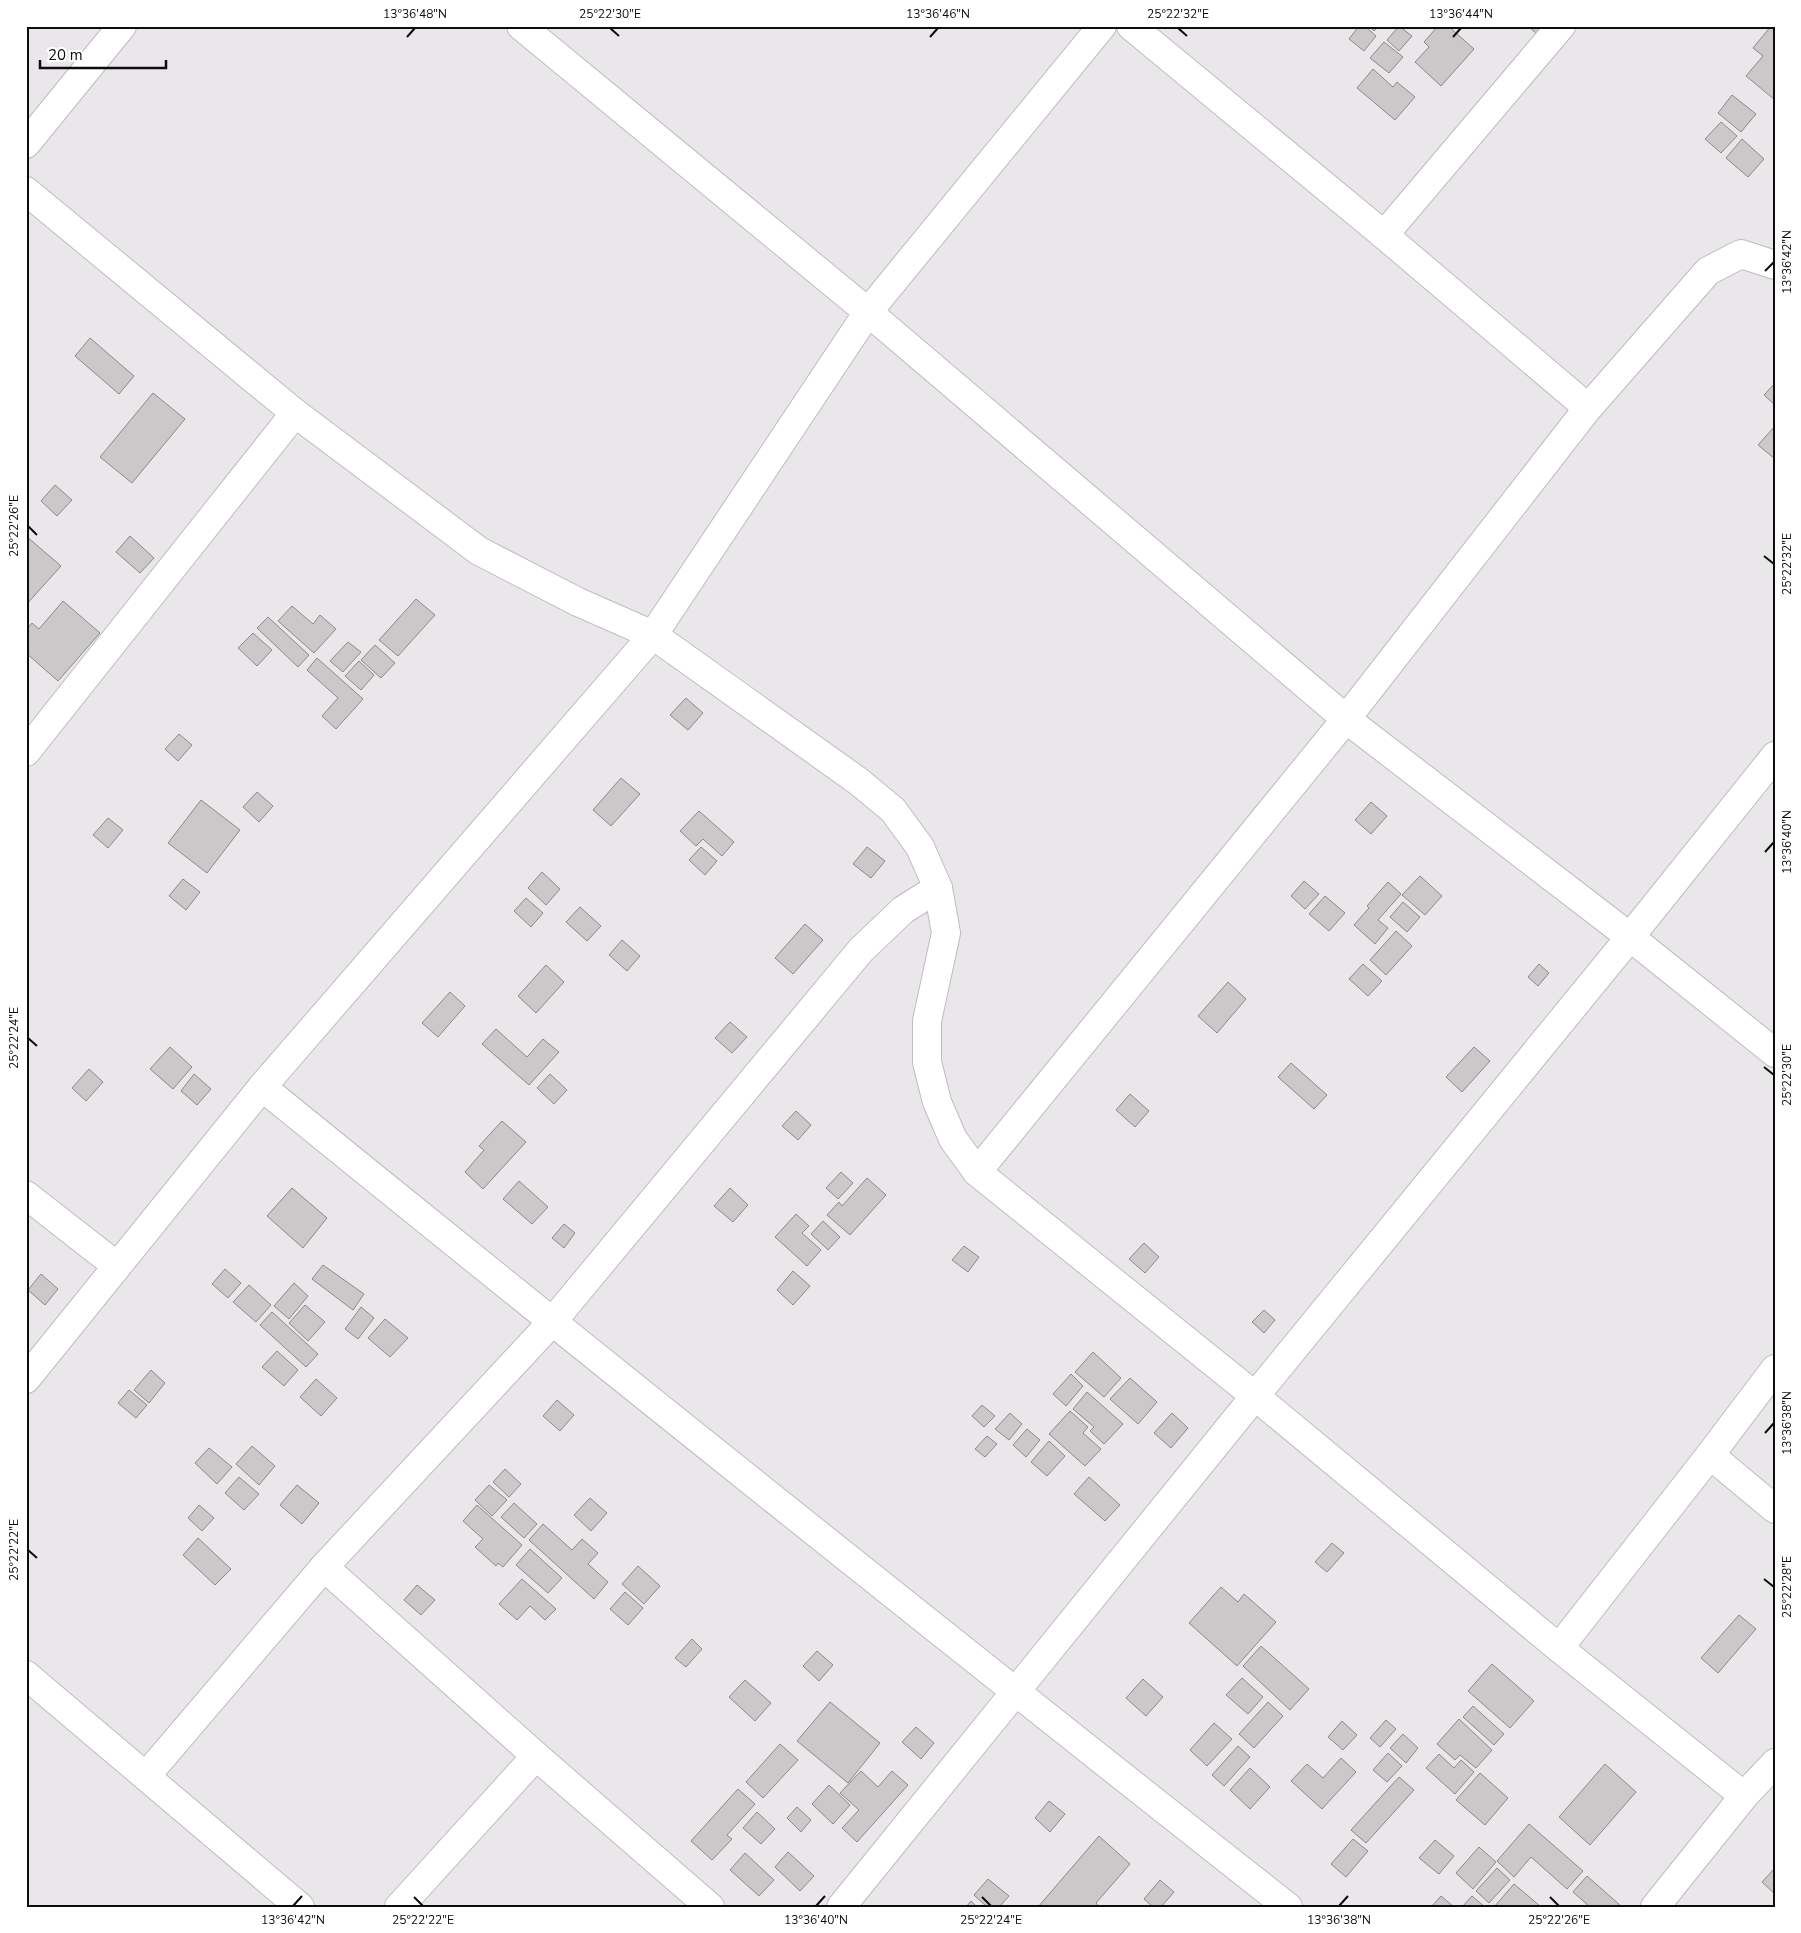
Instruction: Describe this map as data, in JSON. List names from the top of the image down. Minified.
{"scale_bar":"20 m","coordinates":["13°36'48\"N","25°22'30\"E","13°36'46\"N","25°22'32\"E","13°36'44\"N","13°36'42\"N","25°22'26\"E","13°36'40\"N","25°22'24\"E","13°36'38\"N","25°22'22\"E","25°22'28\"E"]}
